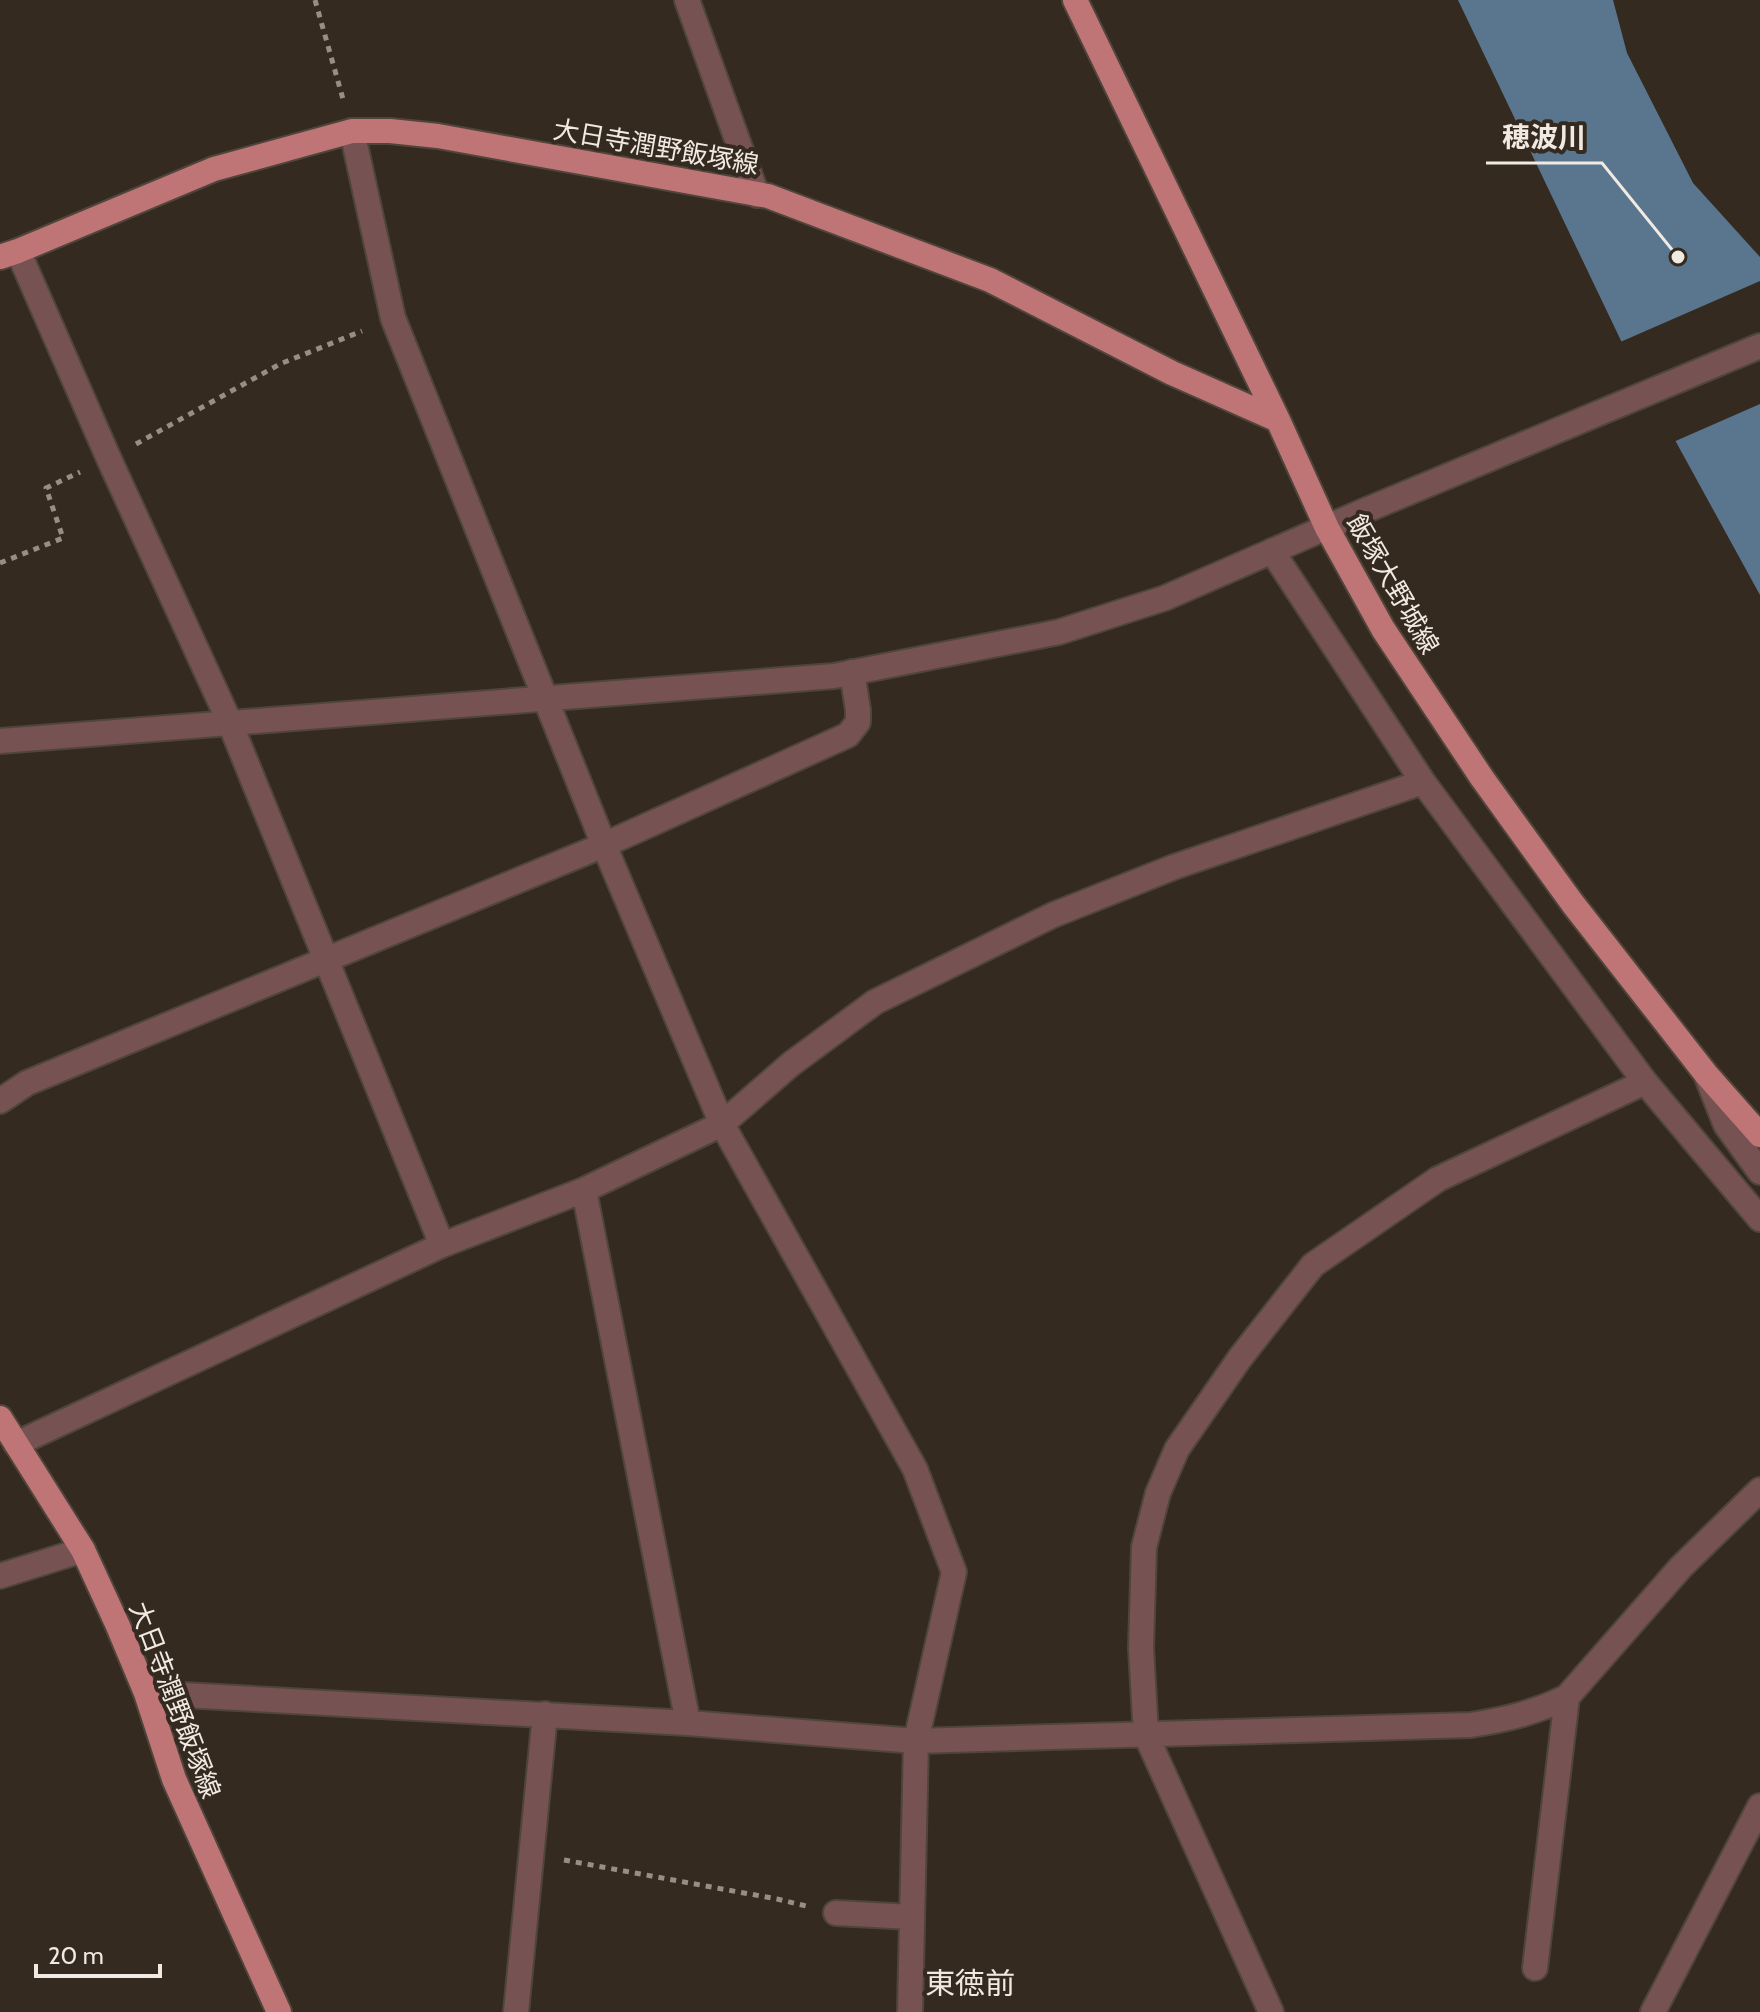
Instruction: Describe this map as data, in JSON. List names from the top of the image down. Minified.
{"streets":{"main road":["大日寺潤野飯塚線","飯塚大野城線"]},"crossings":[["大日寺潤野飯塚線","飯塚大野城線"]],"districts":["東徳前"],"places":["穂波川"],"scale_bar":"20 m"}
